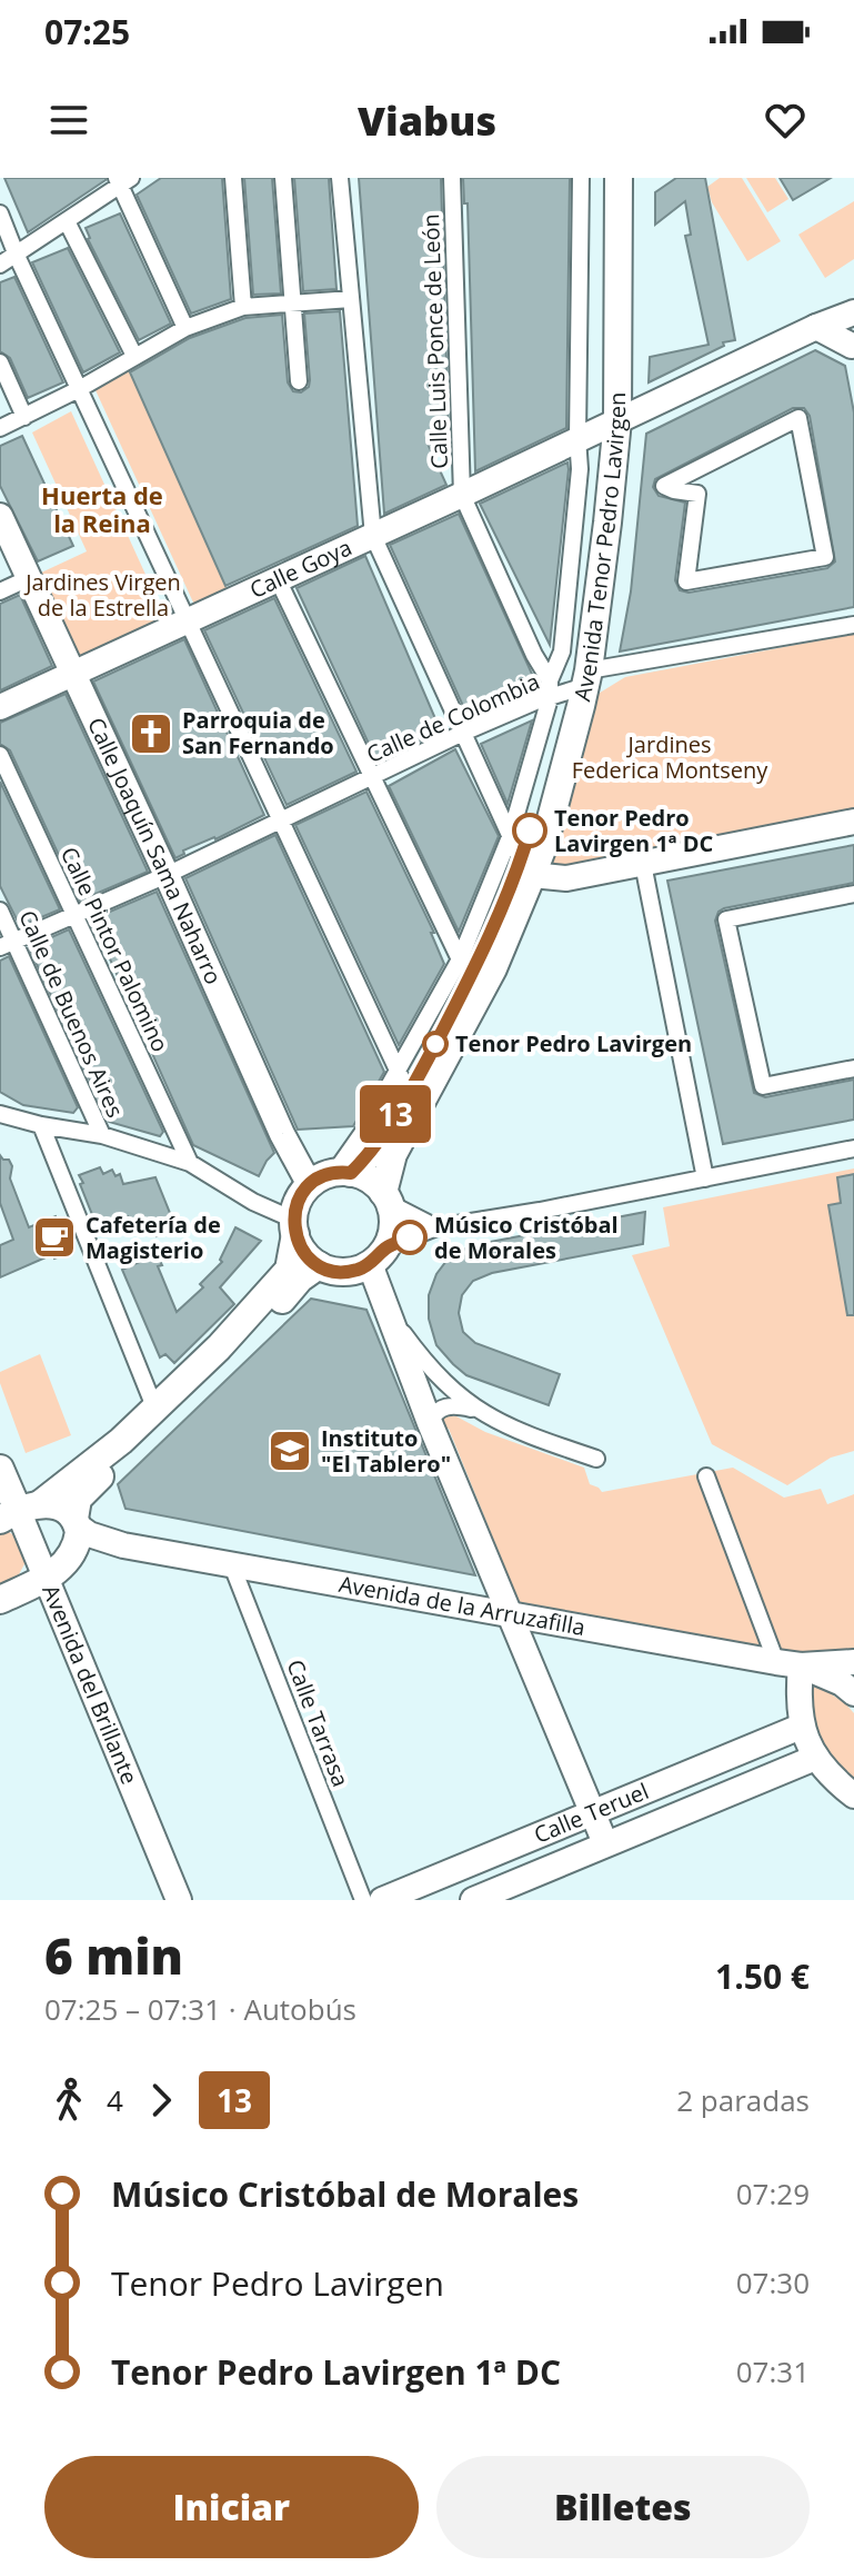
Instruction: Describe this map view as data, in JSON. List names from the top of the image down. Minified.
{"streets":{"main road":["Avenida Tenor Pedro Lavirgen","Avenida de la Arruzafilla","Avenida del Brillante"],"street":["Calle Luis Ponce de León","Calle Goya","Calle de Colombia","Calle Joaquín Sama Naharro","Calle Pintor Palomino","Calle de Buenos Aires","Calle Tarrasa","Calle Teruel"]},"crossings":[["Calle Luis Ponce de León","Avenida Tenor Pedro Lavirgen"],["Calle Luis Ponce de León","Calle Goya"],["Calle Luis Ponce de León","Calle de Colombia"],["Avenida Tenor Pedro Lavirgen","Calle Goya"],["Avenida Tenor Pedro Lavirgen","Calle de Colombia"],["Avenida Tenor Pedro Lavirgen","Calle Joaquín Sama Naharro"],["Calle Goya","Calle Joaquín Sama Naharro"],["Calle de Colombia","Calle Joaquín Sama Naharro"],["Calle de Colombia","Calle Pintor Palomino"],["Calle de Colombia","Calle de Buenos Aires"],["Avenida de la Arruzafilla","Avenida del Brillante"],["Avenida de la Arruzafilla","Calle Tarrasa"]],"districts":["Huerta de la Reina"],"parks":["Jardines Virgen de la Estrella","Jardines Federica Montseny"],"places":{"church":["Parroquia de San Fernando"],"other":["Tenor Pedro Lavirgen 1ª DC","Tenor Pedro Lavirgen","Músico Cristóbal de Morales"],"cafe":["Cafetería de Magisterio"],"school or university":["Instituto \"El Tablero\""]},"lines":["bus line 13"],"page":{"status":"07:25","header":"Viabus","on_map":"13","heading":["6 min","07:25 – 07:31 · Autobús","1.50 €"],"legs":["4","13","2 paradas"],"list":[{"name":"Músico Cristóbal de Morales","value":"07:29"},{"name":"Tenor Pedro Lavirgen","value":"07:30"},{"name":"Tenor Pedro Lavirgen 1ª DC","value":"07:31"}],"buttons":["Iniciar","Billetes"]}}
